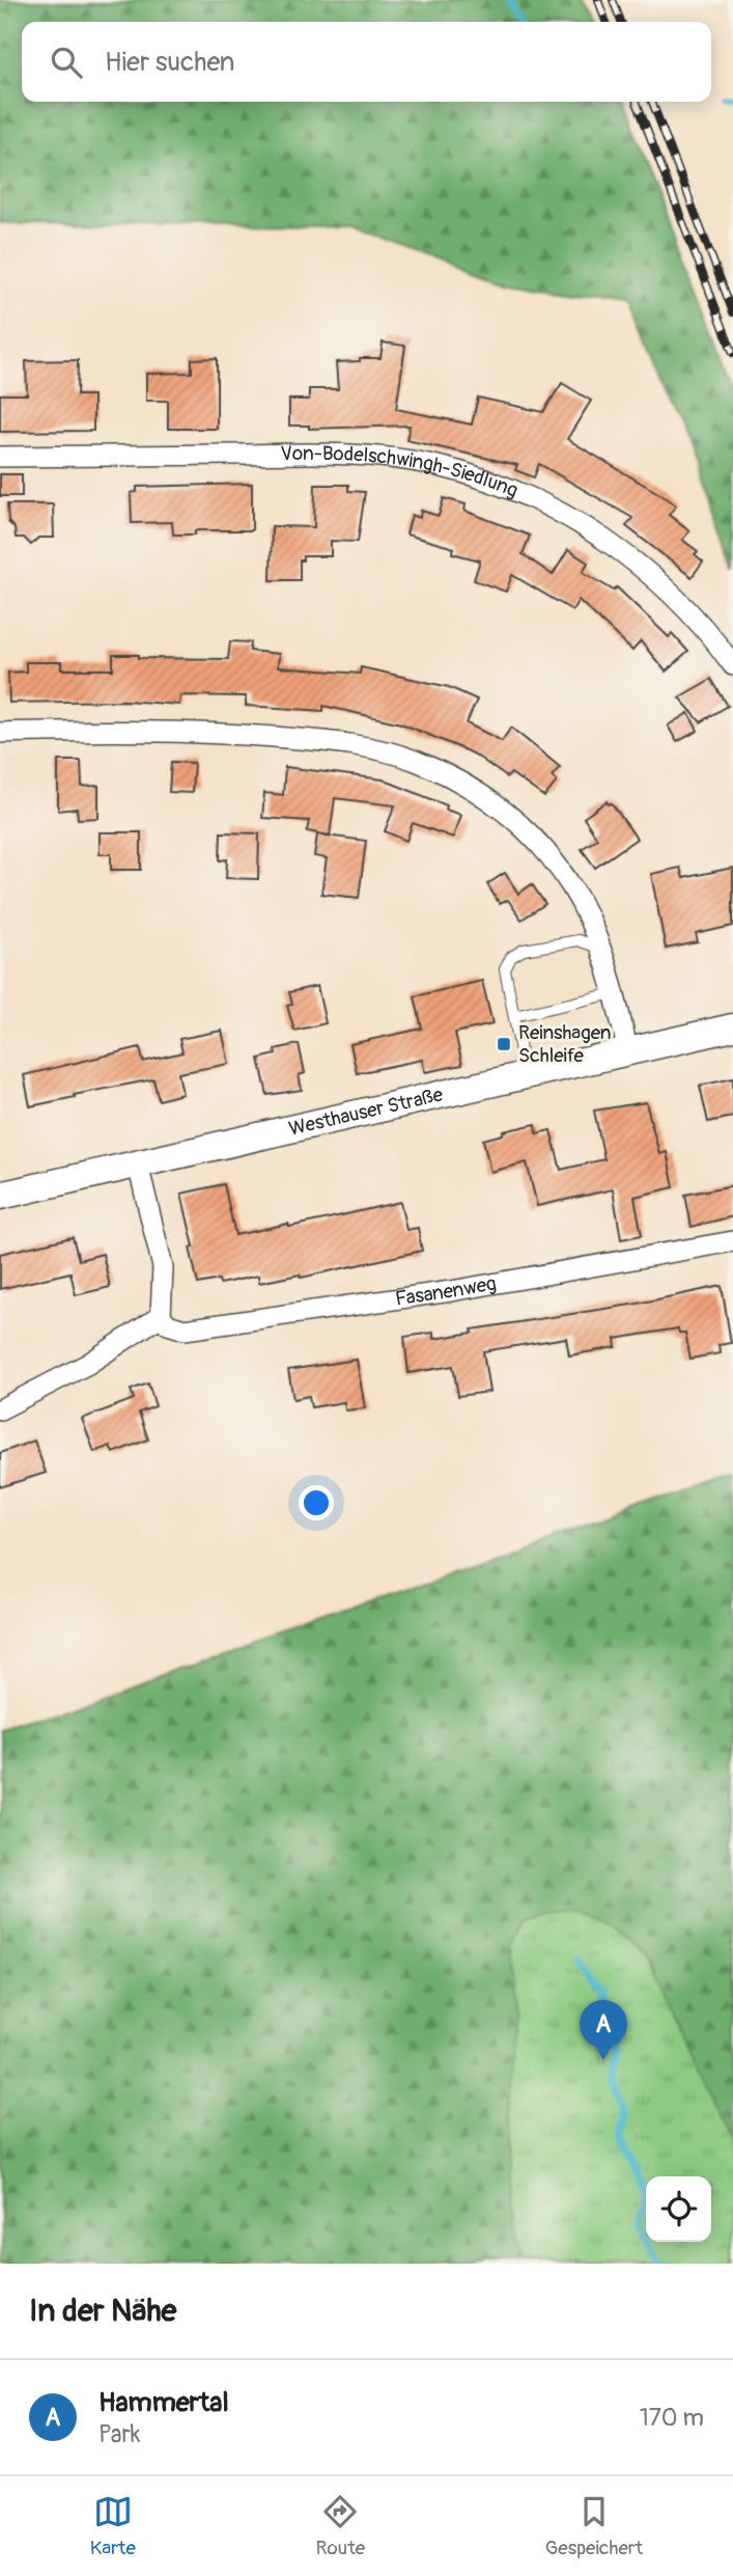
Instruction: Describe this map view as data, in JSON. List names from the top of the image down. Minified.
{"streets":{"main road":["Westhauser Straße"],"street":["Von-Bodelschwingh-Siedlung","Fasanenweg"]},"places":{"transit":["Reinshagen Schleife"]},"page":{"search":"Hier suchen","pins":"A","heading":"In der Nähe","list":[{"mark":"A","name":"Hammertal","note":"Park","value":"170 m"}],"nav":["Karte","Route","Gespeichert"]}}
